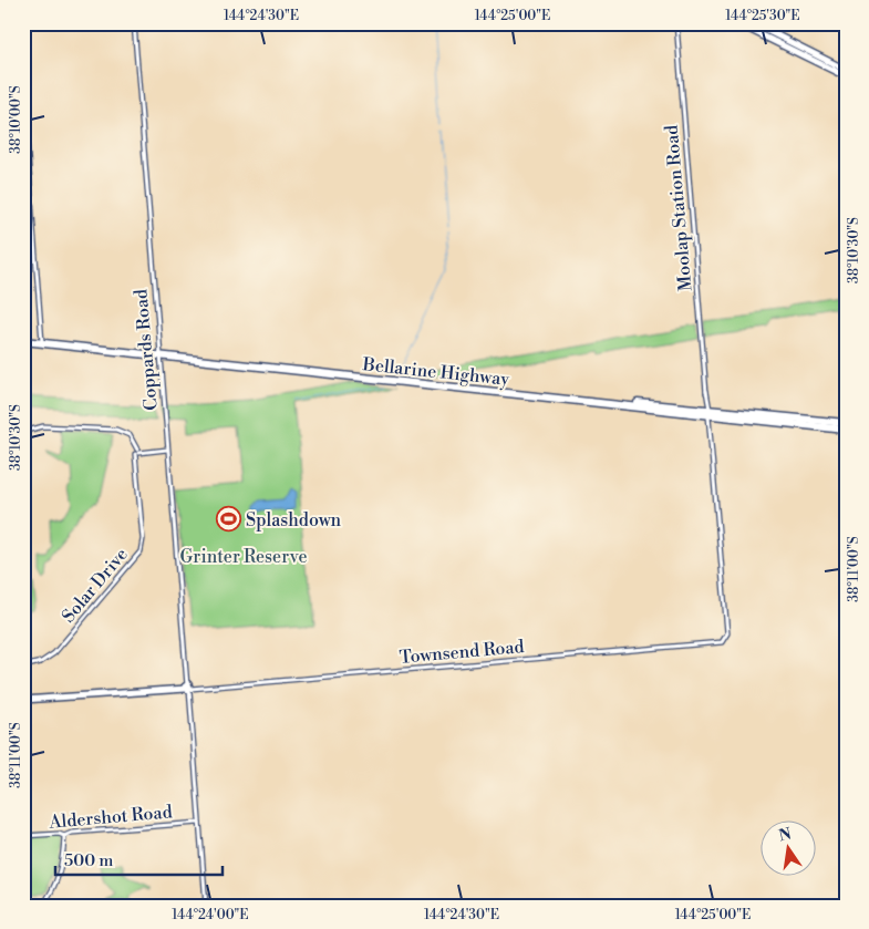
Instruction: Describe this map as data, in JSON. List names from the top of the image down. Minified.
{"streets":{"highway":["Bellarine Highway"],"main road":["Townsend Road"],"street":["Moolap Station Road","Coppards Road","Solar Drive","Aldershot Road"]},"crossings":[["Moolap Station Road","Bellarine Highway"],["Moolap Station Road","Townsend Road"],["Coppards Road","Bellarine Highway"],["Coppards Road","Townsend Road"],["Coppards Road","Aldershot Road"]],"parks":["Grinter Reserve"],"places":{"sports":["Splashdown"]},"scale_bar":"500 m","north":"top","coordinates":["144°24'30\"E","144°25'00\"E","144°25'30\"E","38°10'00\"S","38°10'30\"S","38°11'00\"S","144°24'00\"E"]}
